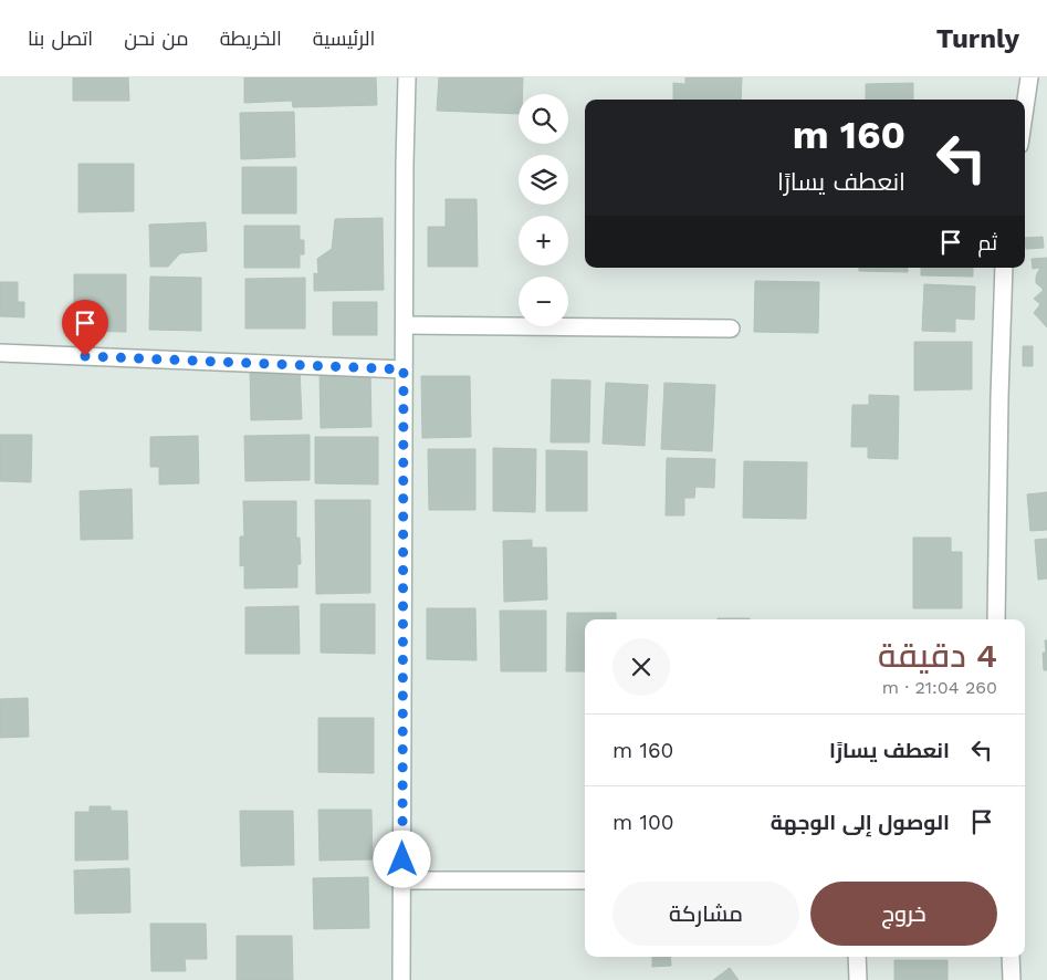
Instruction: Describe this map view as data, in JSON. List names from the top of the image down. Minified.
{"page":{"header":"Turnly","nav":["الرئيسية","الخريطة","من نحن","اتصل بنا"],"map_buttons":["+","−"],"turn":["160 m","انعطف يسارًا"],"then":"ثم","heading":["4 دقيقة","260 m · 21:04"],"list":[{"name":"انعطف يسارًا","value":"160 m"},{"name":"الوصول إلى الوجهة","value":"100 m"}],"buttons":["خروج","مشاركة"]}}
